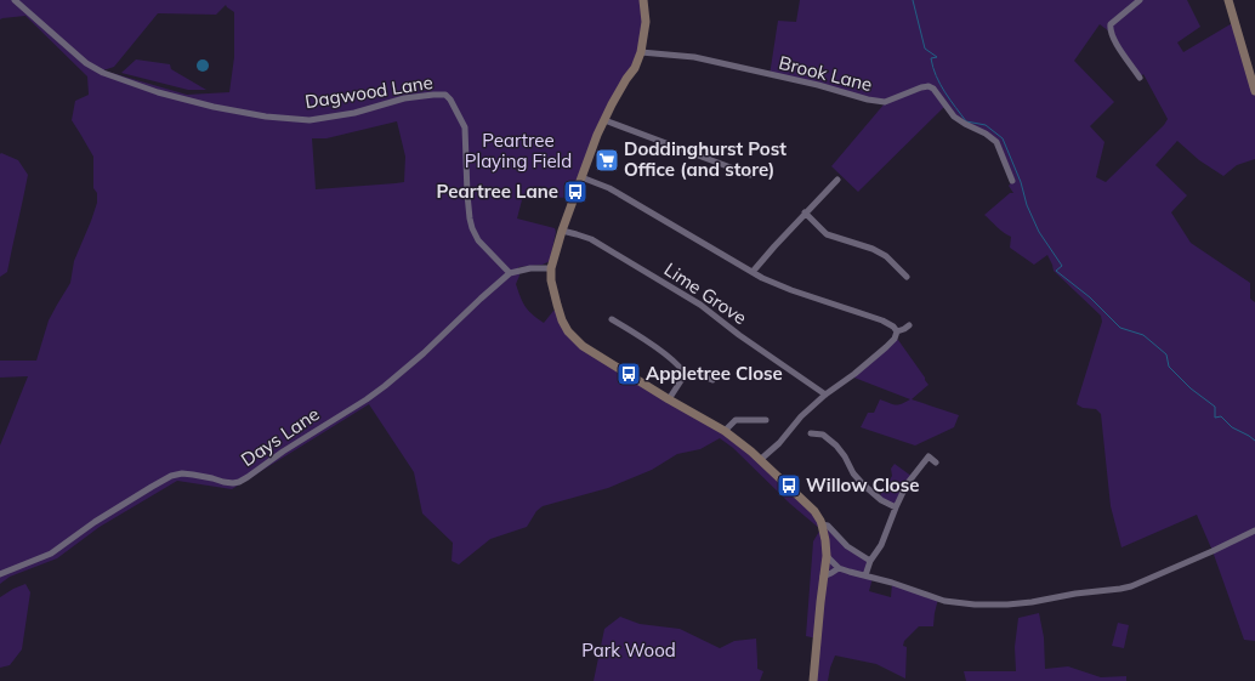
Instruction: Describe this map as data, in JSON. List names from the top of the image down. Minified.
{"streets":{"street":["Brook Lane","Dagwood Lane","Lime Grove","Days Lane"]},"crossings":[["Dagwood Lane","Days Lane"]],"parks":["Peartree Playing Field","Park Wood"],"places":{"supermarket":["Doddinghurst Post Office (and store)"],"bus stop":["Peartree Lane","Appletree Close","Willow Close"]}}
